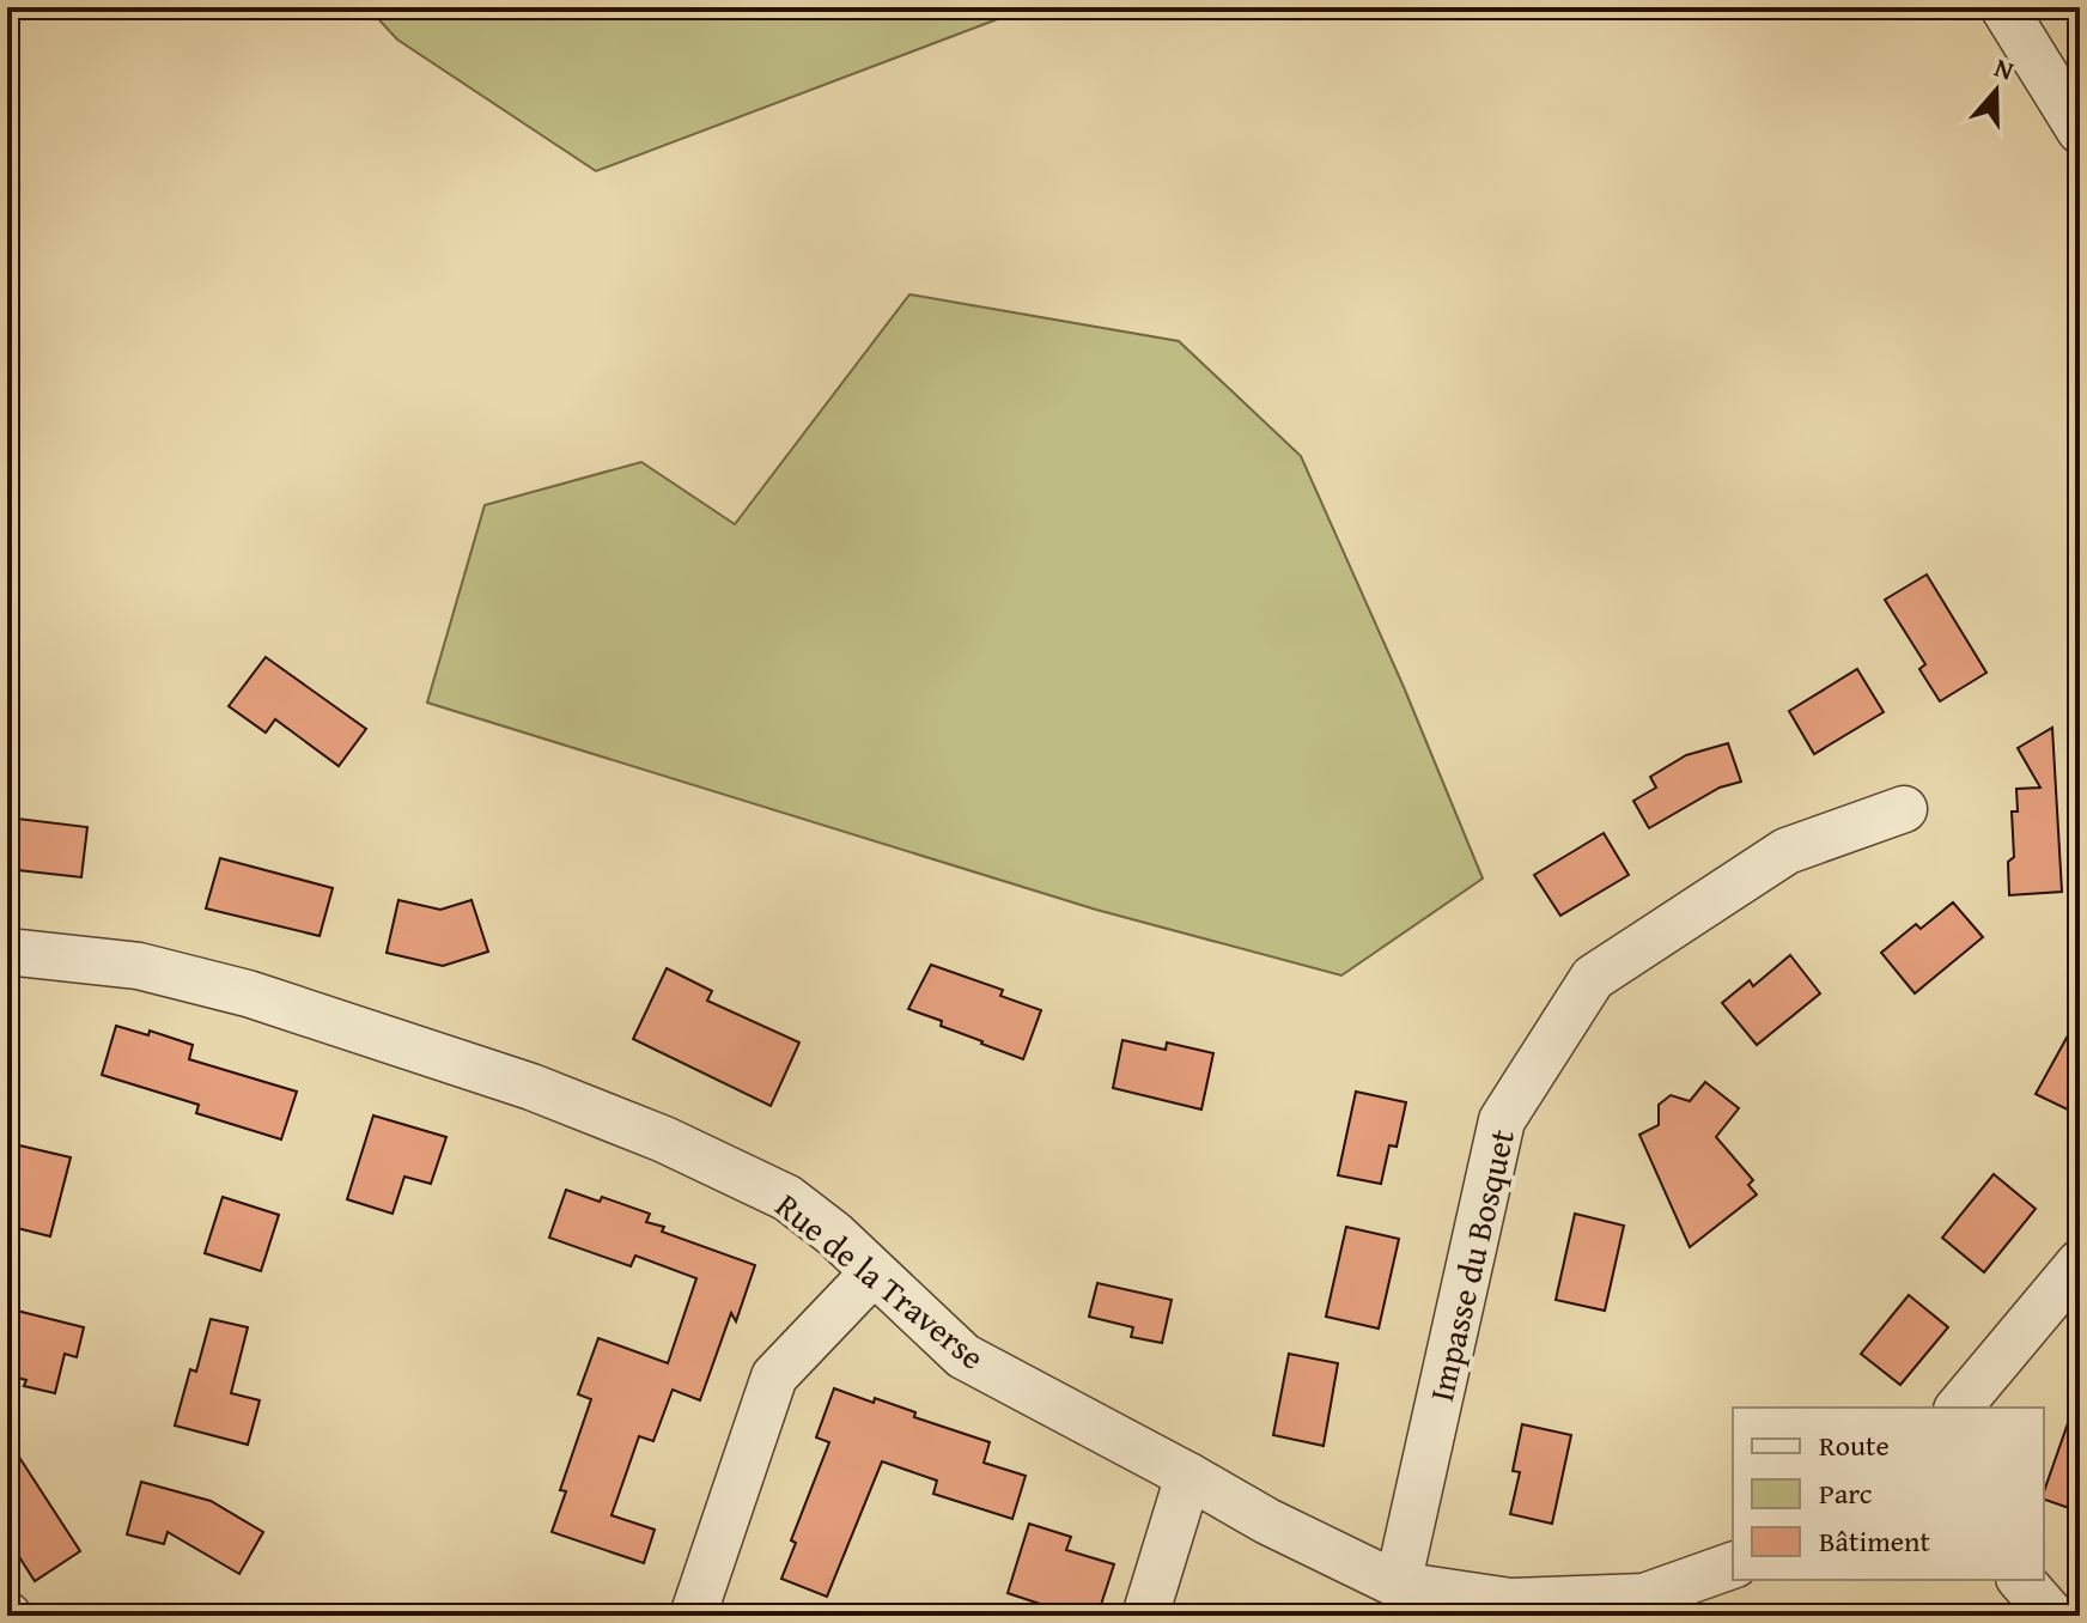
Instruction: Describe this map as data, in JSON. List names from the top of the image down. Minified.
{"streets":{"street":["Impasse du Bosquet","Rue de la Traverse"]},"crossings":[["Impasse du Bosquet","Rue de la Traverse"]],"legend":["Route","Parc","Bâtiment"],"north":"top"}
